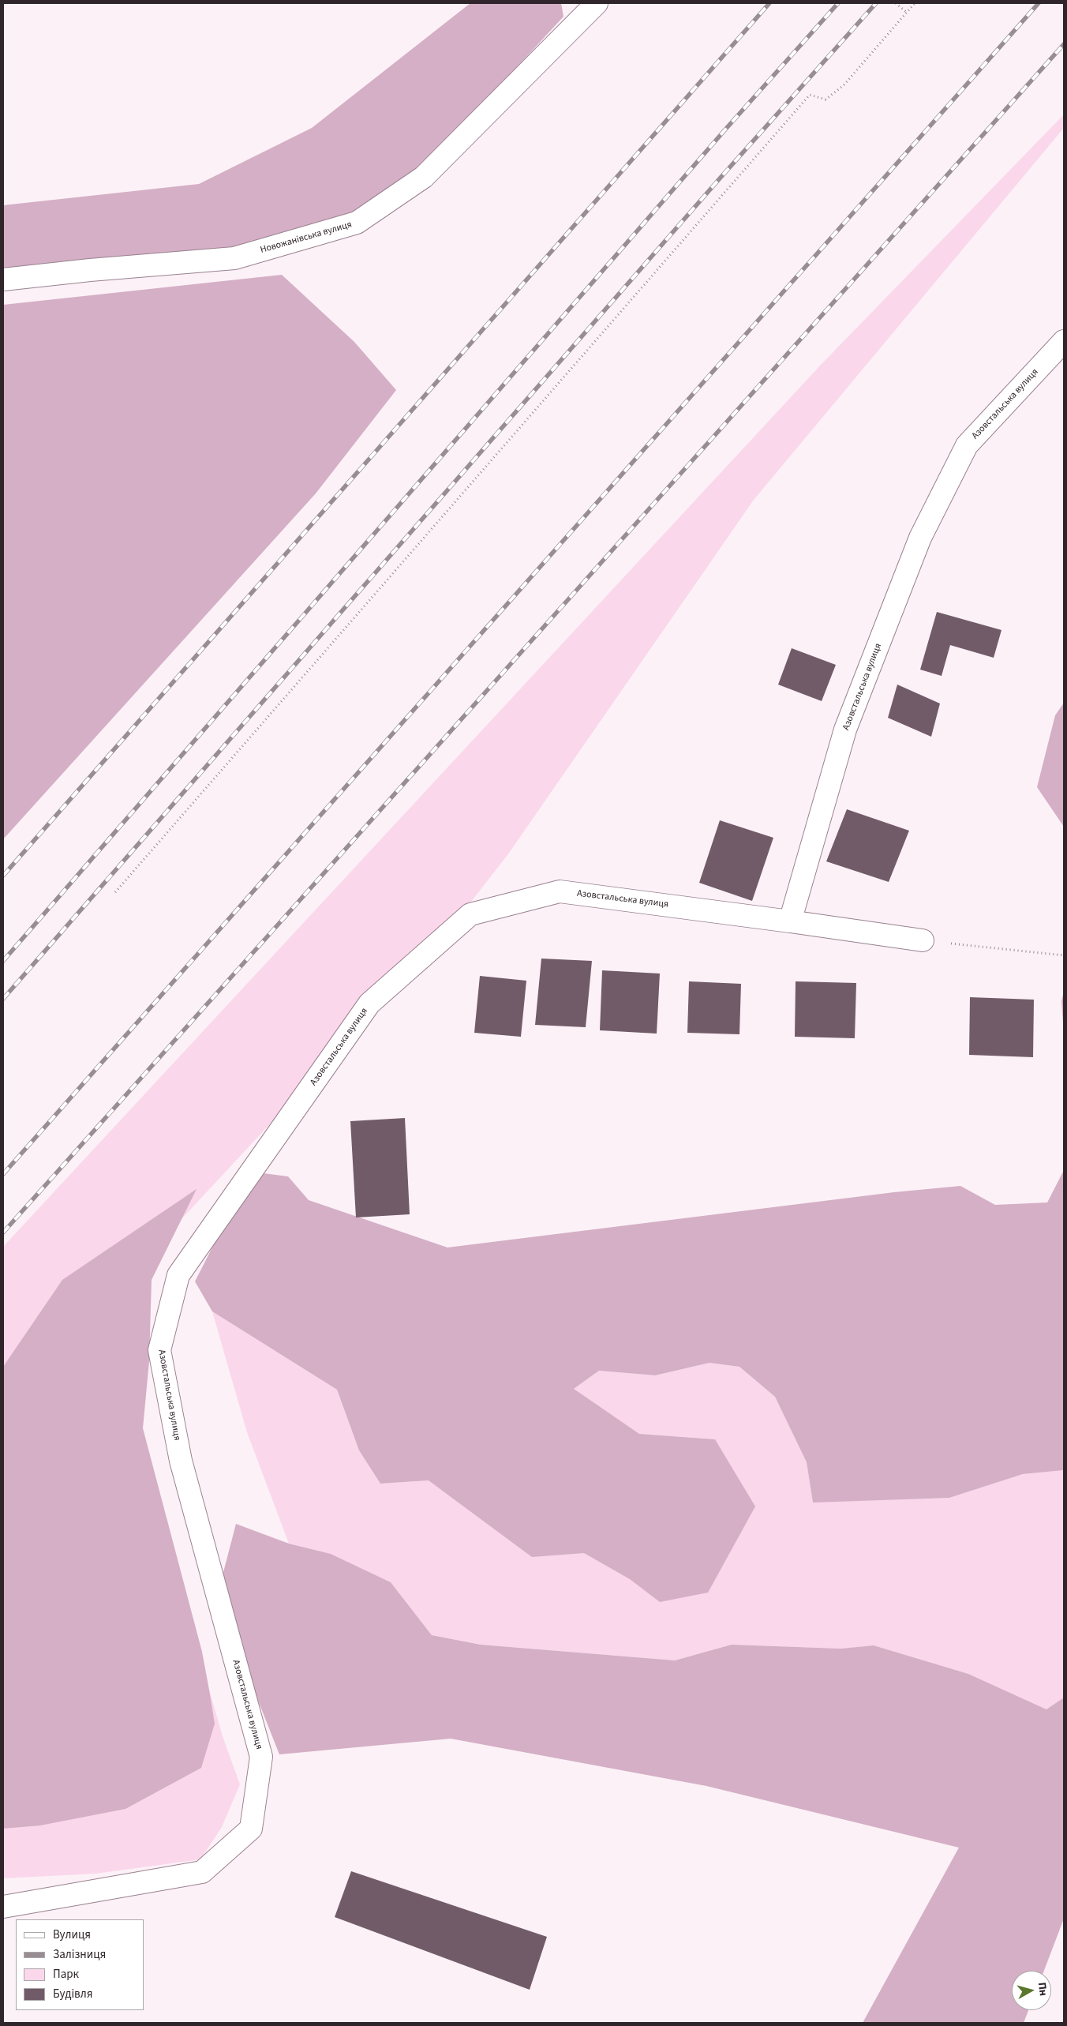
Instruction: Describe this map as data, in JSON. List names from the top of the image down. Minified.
{"streets":{"street":["Новожанівська вулиця","Азовстальська вулиця"]},"legend":["Вулиця","Залізниця","Парк","Будівля"],"north":"right"}
